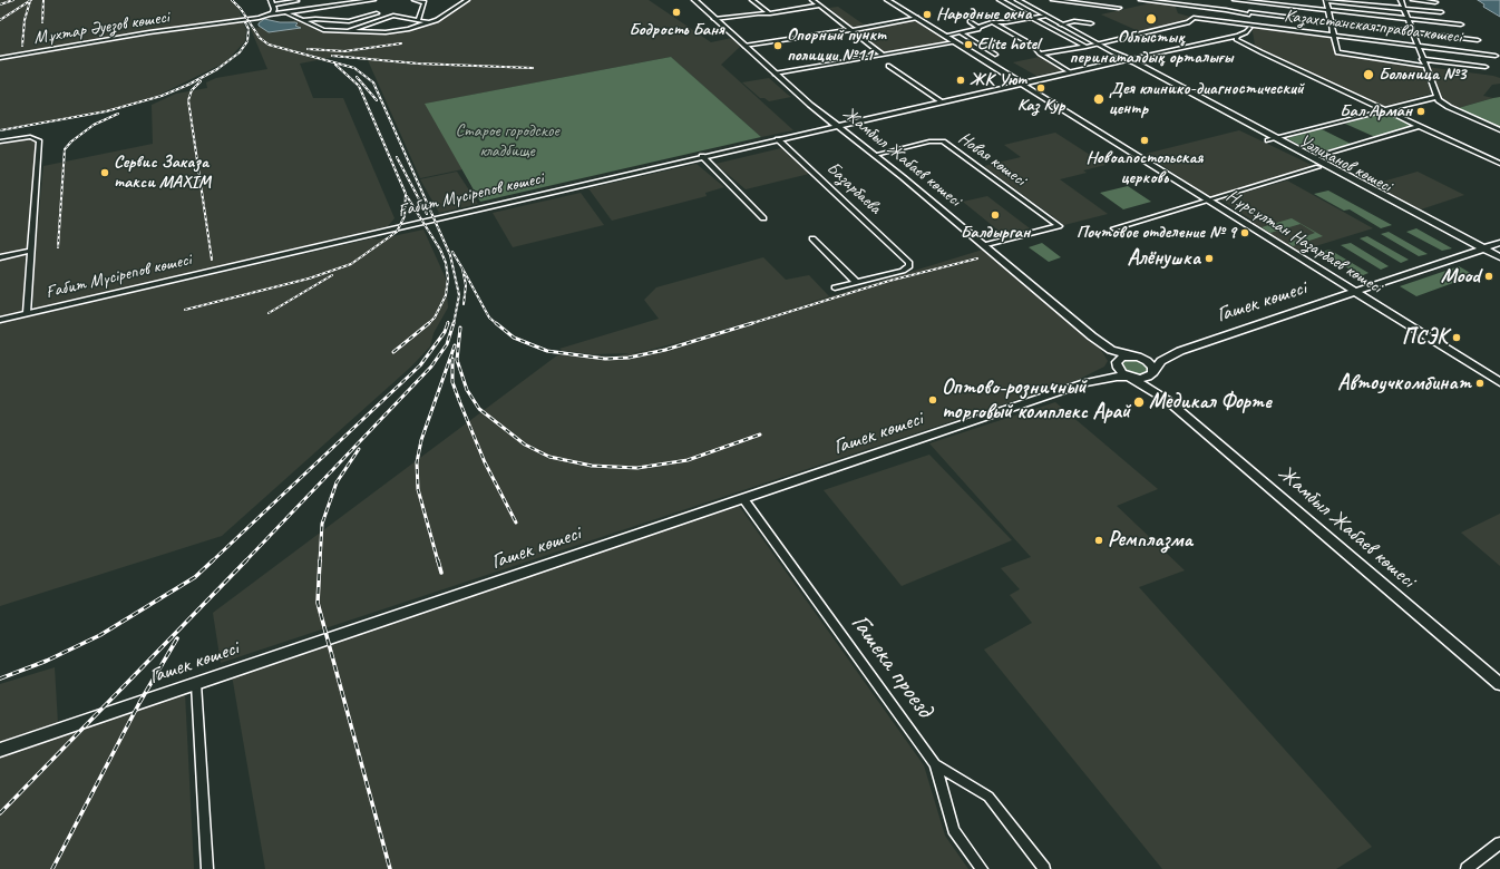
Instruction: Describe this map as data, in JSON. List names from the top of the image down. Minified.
{"streets":{"main road":["Жамбыл Жабаев көшесі","Уәлиханов көшесі","Ғабит Мүсірепов көшесі","Нұрсұлтан Назарбаев көшесі","Гашек көшесі"],"street":["Казахстанская правда көшесі","Мұхтар Әуезов көшесі","Новая көшесі","Базарбаева","Гашека проезд"]},"crossings":[["Жамбыл Жабаев көшесі","Новая көшесі"],["Жамбыл Жабаев көшесі","Ғабит Мүсірепов көшесі"],["Уәлиханов көшесі","Гашек көшесі"],["Базарбаева","Ғабит Мүсірепов көшесі"],["Ғабит Мүсірепов көшесі","Нұрсұлтан Назарбаев көшесі"],["Нұрсұлтан Назарбаев көшесі","Гашек көшесі"],["Гашек көшесі","Гашека проезд"]],"parks":["Старое городское кладбище"],"places":["Бодрость Баня","Народные окна","Облыстық перинаталдық орталығы","Elite hotel","Опорный пункт полиции №11","Больница №3","ЖК Уют","Каз Кур","Дея клинико-диагностический центр","Бал Арман","Новоапостольская церковь","Сервис Заказа такси MAXIM","Балдырган","Почтовое отделение № 9","Алёнушка","Mood","ПСЭК","Автоучкомбинат","Оптово-розничный торговый комплекс Арай","Медикал Форте","Ремплазма"]}
